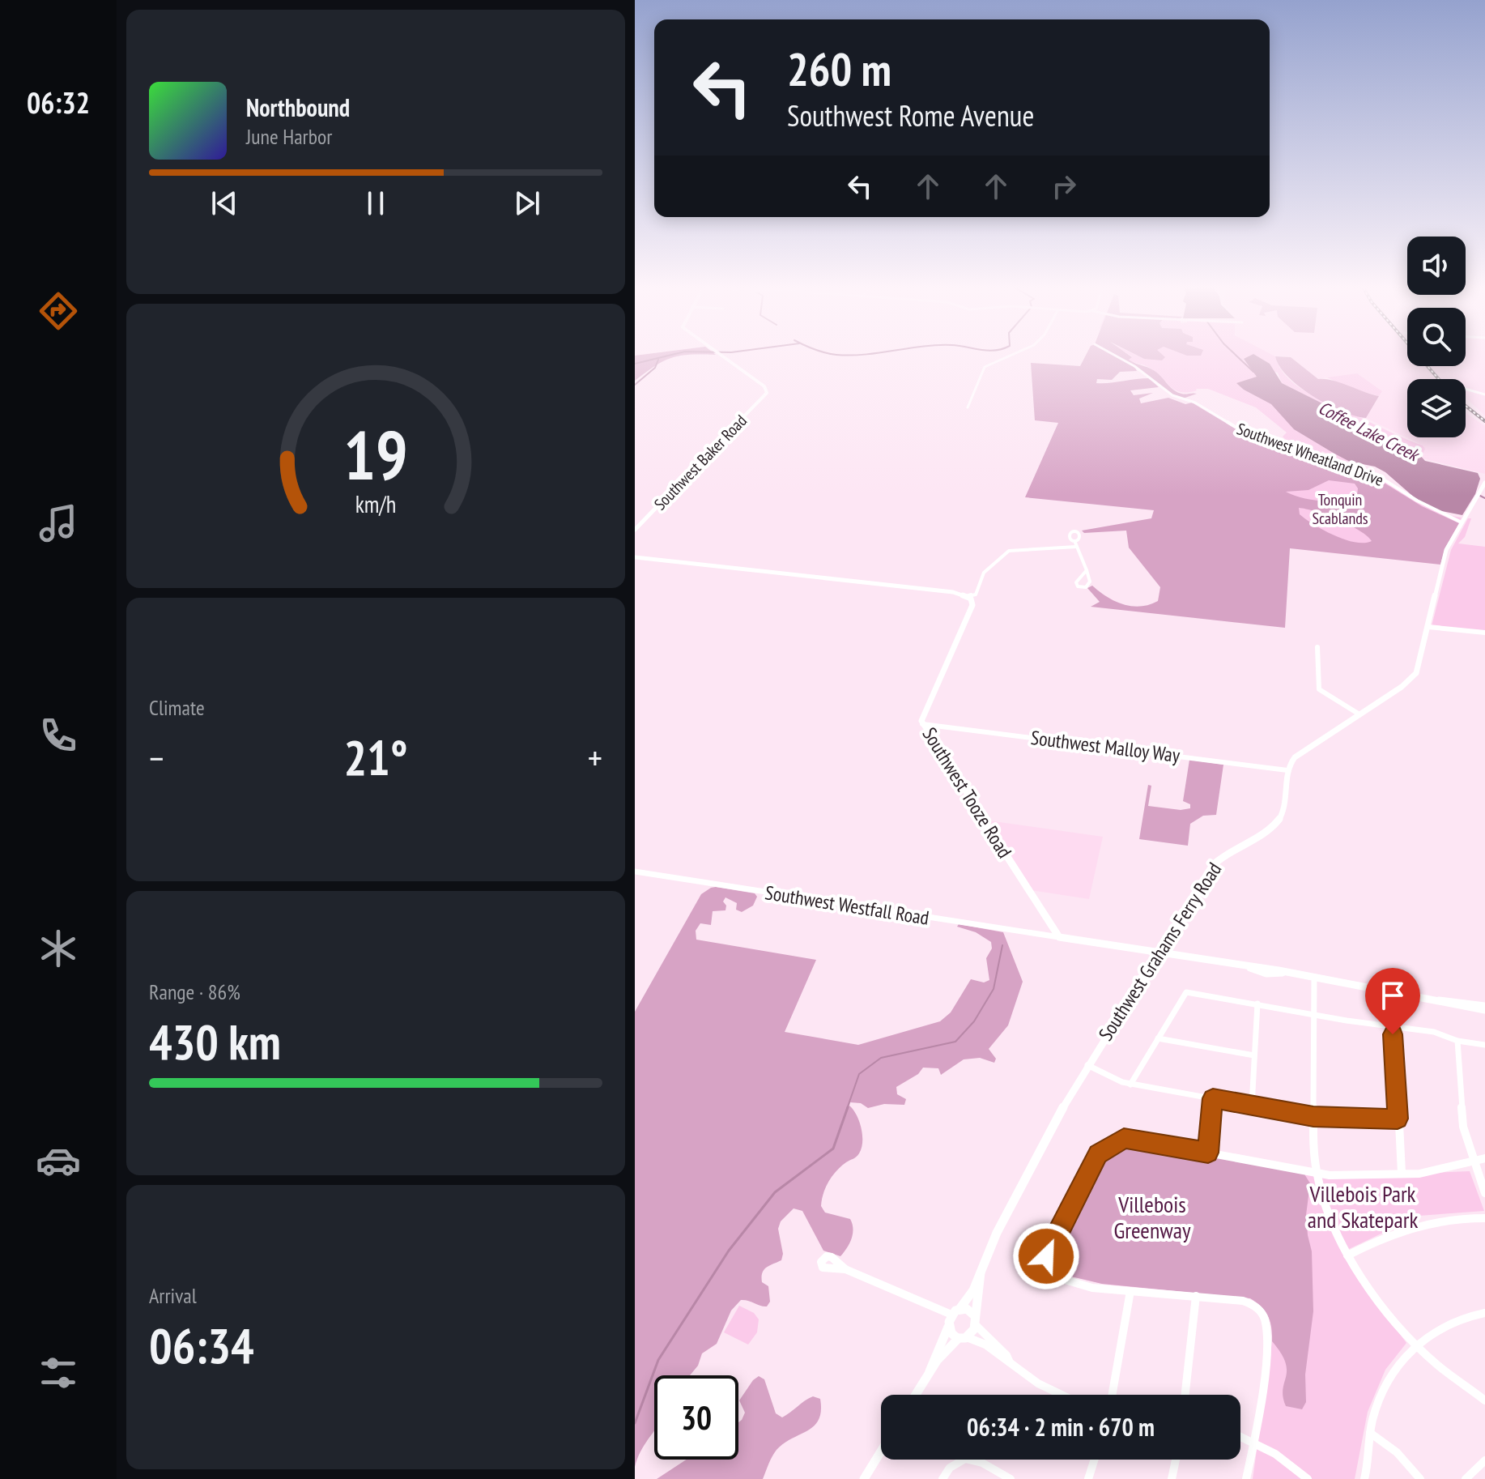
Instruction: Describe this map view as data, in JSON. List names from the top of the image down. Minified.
{"streets":{"main road":["Southwest Baker Road","Southwest Tooze Road","Southwest Grahams Ferry Road"],"street":["Southwest Wheatland Drive","Southwest Malloy Way","Southwest Westfall Road"]},"crossings":[["Southwest Malloy Way","Southwest Tooze Road"],["Southwest Malloy Way","Southwest Grahams Ferry Road"],["Southwest Tooze Road","Southwest Westfall Road"]],"water":["Coffee Lake Creek"],"parks":["Tonquin Scablands","Villebois Park and Skatepark","Villebois Greenway"],"page":{"tabs":"06:32","turn":["260 m","Southwest Rome Avenue"],"song":["Northbound","June Harbor"],"tile":["Climate",["Range · 86%","430 km"],["Arrival","06:34"]],"heat":["−","21°","+"],"limit":"30","trip":"06:34 · 2 min · 670 m","gauge":["19","km/h"]}}
